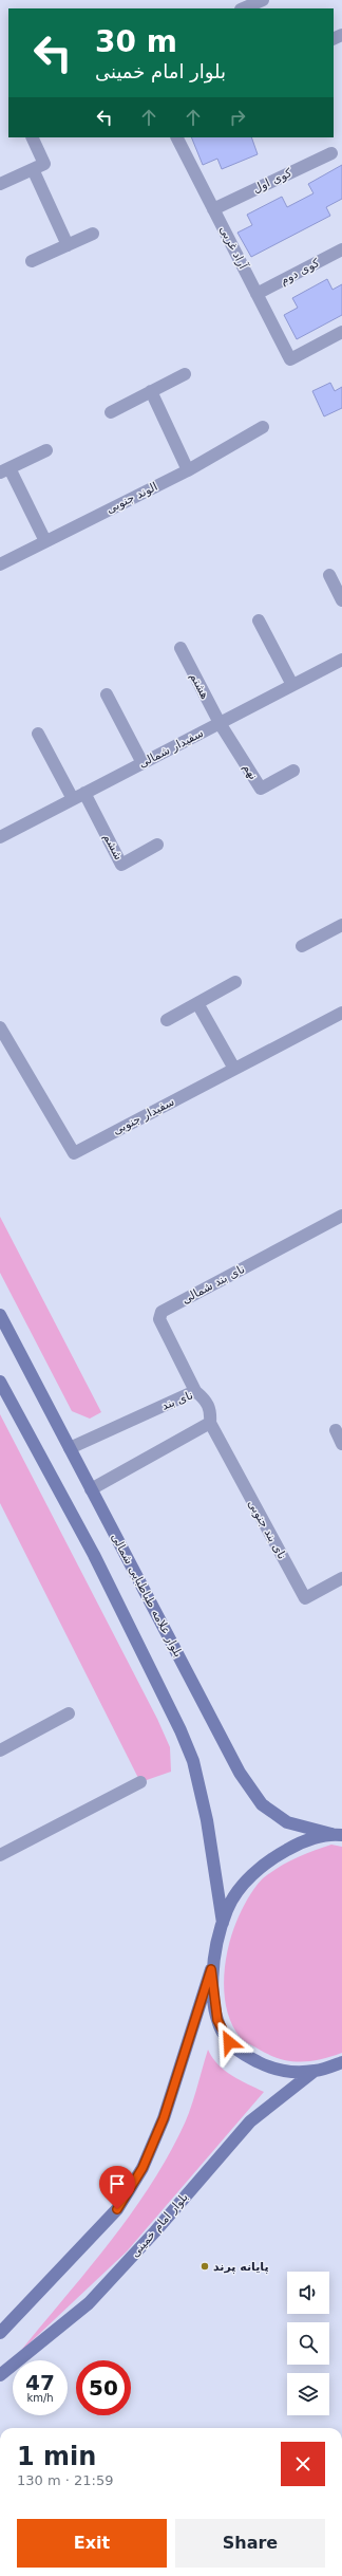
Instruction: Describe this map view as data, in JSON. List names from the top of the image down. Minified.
{"streets":{"main road":["بلوار علامه طباطبایی شمالی","بلوار امام خمینی"],"street":["کوی اول","آراد غربی","کوی دوم","الوند جنوبی","هشتم","سفیدار شمالی","نهم","ششم","سفیدار جنوبی","نای بند شمالی","نای بند","نای بند جنوبی"]},"crossings":[["کوی اول","آراد غربی"],["آراد غربی","کوی دوم"],["هشتم","سفیدار شمالی"],["هشتم","نهم"],["سفیدار شمالی","نهم"],["سفیدار شمالی","ششم"],["نای بند شمالی","نای بند"],["نای بند","نای بند جنوبی"],["نای بند","بلوار علامه طباطبایی شمالی"]],"places":["پایانه پرند"],"page":{"turn":["30 m","بلوار امام خمینی"],"speed":"47 km/h","limit":"50","heading":["1 min","130 m · 21:59"],"buttons":["Exit","Share"]}}
